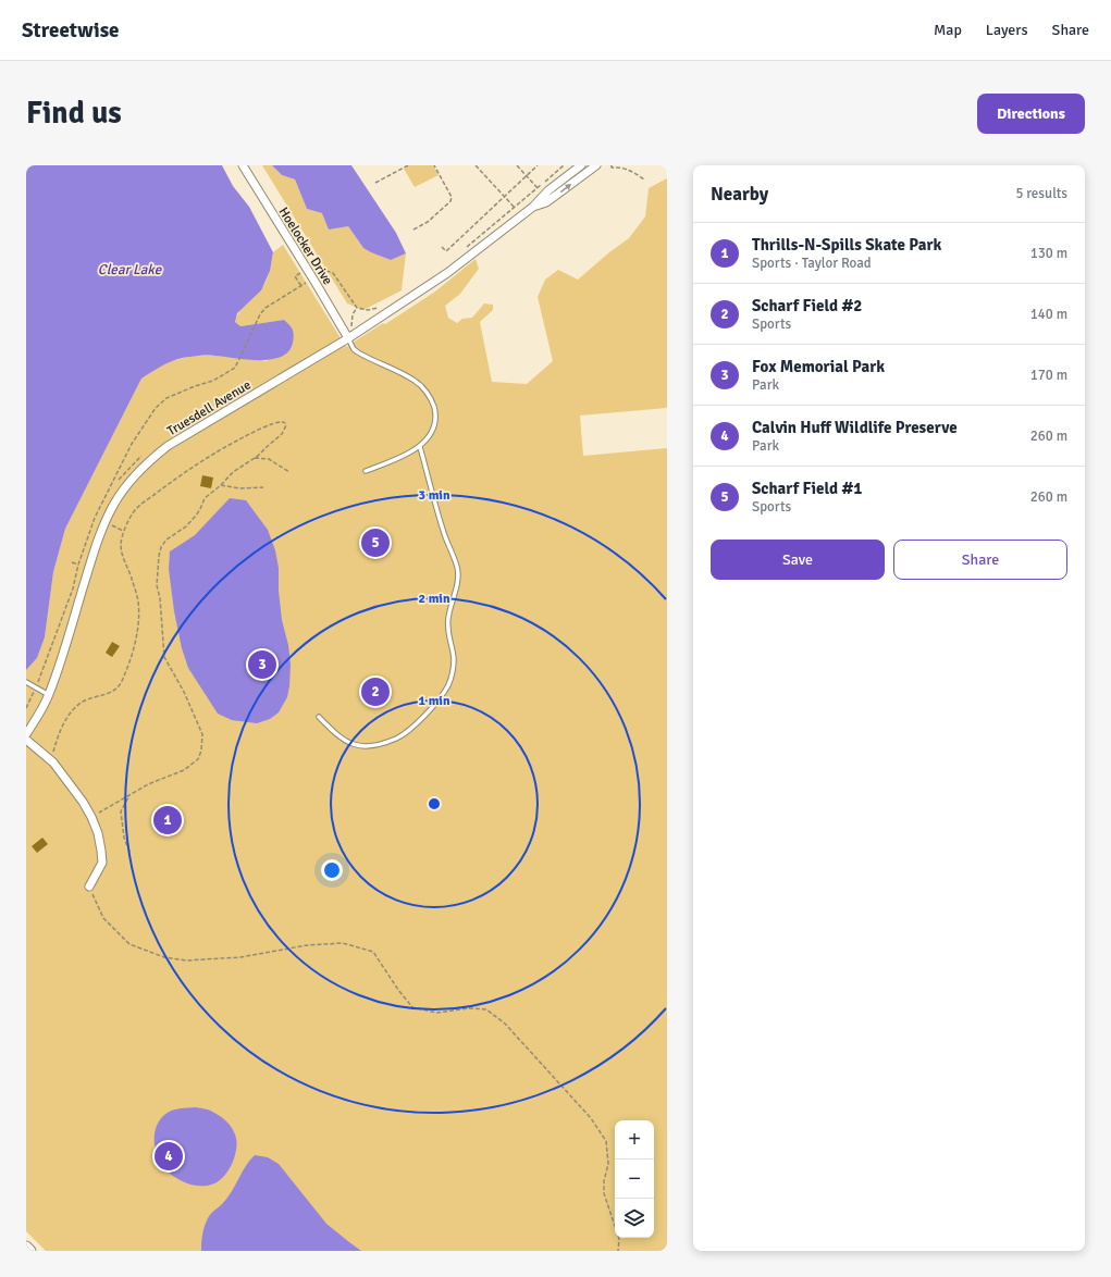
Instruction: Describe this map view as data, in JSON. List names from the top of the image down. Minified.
{"streets":{"street":["Hoelocker Drive","Truesdell Avenue"]},"crossings":[["Hoelocker Drive","Truesdell Avenue"]],"water":["Clear Lake"],"page":{"header":"Streetwise","nav":["Map","Layers","Share"],"buttons":["Directions",["Save","Share"]],"title":"Find us","heading":["Nearby","5 results"],"list":[{"mark":"1","name":"Thrills-N-Spills Skate Park","note":"Sports · Taylor Road","value":"130 m"},{"mark":"2","name":"Scharf Field #2","note":"Sports","value":"140 m"},{"mark":"3","name":"Fox Memorial Park","note":"Park","value":"170 m"},{"mark":"4","name":"Calvin Huff Wildlife Preserve","note":"Park","value":"260 m"},{"mark":"5","name":"Scharf Field #1","note":"Sports","value":"260 m"}],"pins":["5","3","2","1","4"],"map_buttons":["+","−"]},"rings":["3 min","2 min","1 min"]}
